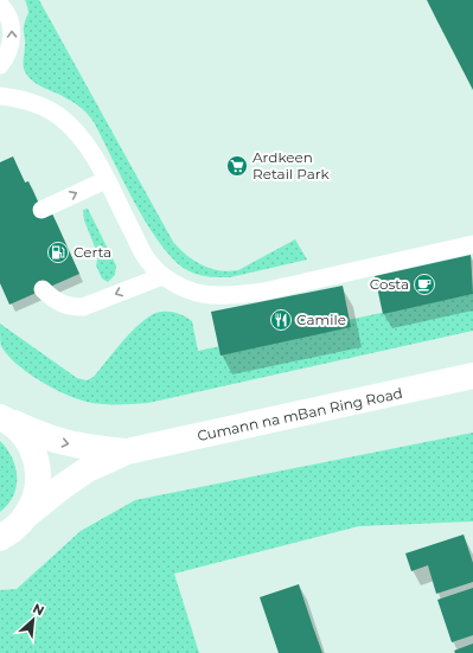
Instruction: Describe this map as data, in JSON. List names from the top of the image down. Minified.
{"streets":{"main road":["Cumann na mBan Ring Road"]},"places":{"supermarket":["Ardkeen Retail Park"],"fuel station":["Certa"],"cafe":["Costa"],"restaurant":["Camile"]},"north":"top right"}
